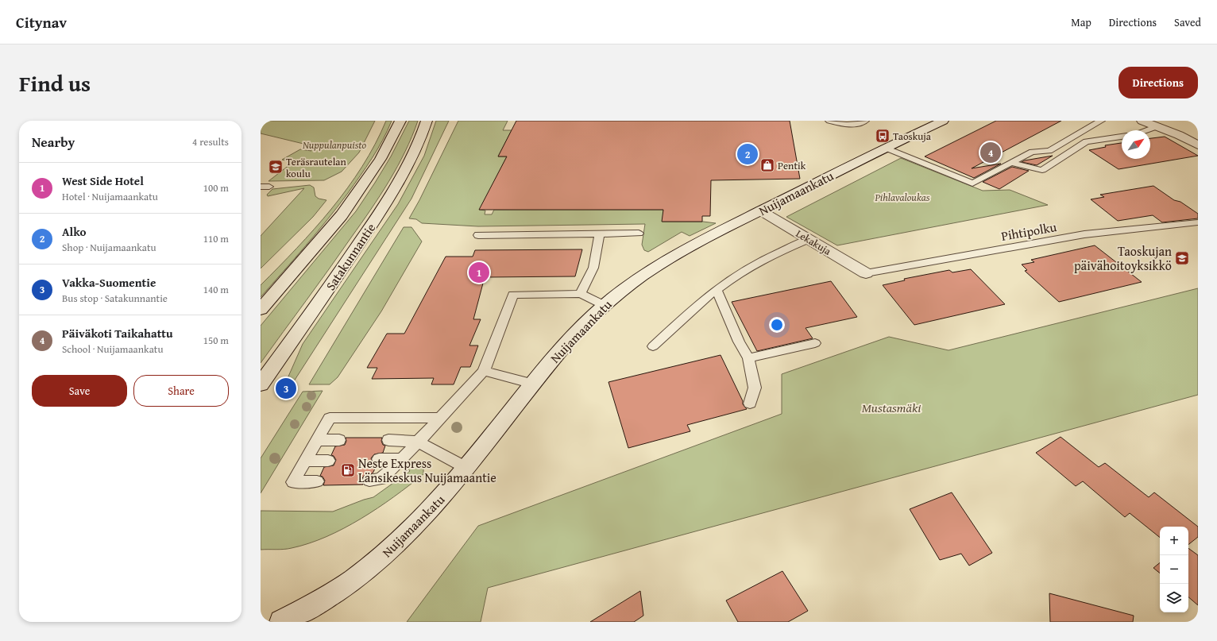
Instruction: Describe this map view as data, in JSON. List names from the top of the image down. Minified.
{"streets":{"main road":["Nuijamaankatu","Lekakuja","Satakunnantie"],"lane":["Pihtipolku"]},"crossings":[["Nuijamaankatu","Lekakuja"],["Pihtipolku","Lekakuja"]],"parks":["Nuppulanpuisto","Pihlavaloukas","Mustasmäki"],"places":{"bus stop":["Taoskuja"],"shop":["Pentik"],"school or university":["Teräsrautelan koulu","Taoskujan päivähoitoyksikkö"],"fuel station":["Neste Express Länsikeskus Nuijamaantie"]},"north":"top right","page":{"header":"Citynav","nav":["Map","Directions","Saved"],"title":"Find us","buttons":["Directions",["Save","Share"]],"heading":["Nearby","4 results"],"pins":["4","2","1","3"],"list":[{"mark":"1","name":"West Side Hotel","note":"Hotel · Nuijamaankatu","value":"100 m"},{"mark":"2","name":"Alko","note":"Shop · Nuijamaankatu","value":"110 m"},{"mark":"3","name":"Vakka-Suomentie","note":"Bus stop · Satakunnantie","value":"140 m"},{"mark":"4","name":"Päiväkoti Taikahattu","note":"School · Nuijamaankatu","value":"150 m"}],"map_buttons":["+","−"]}}
